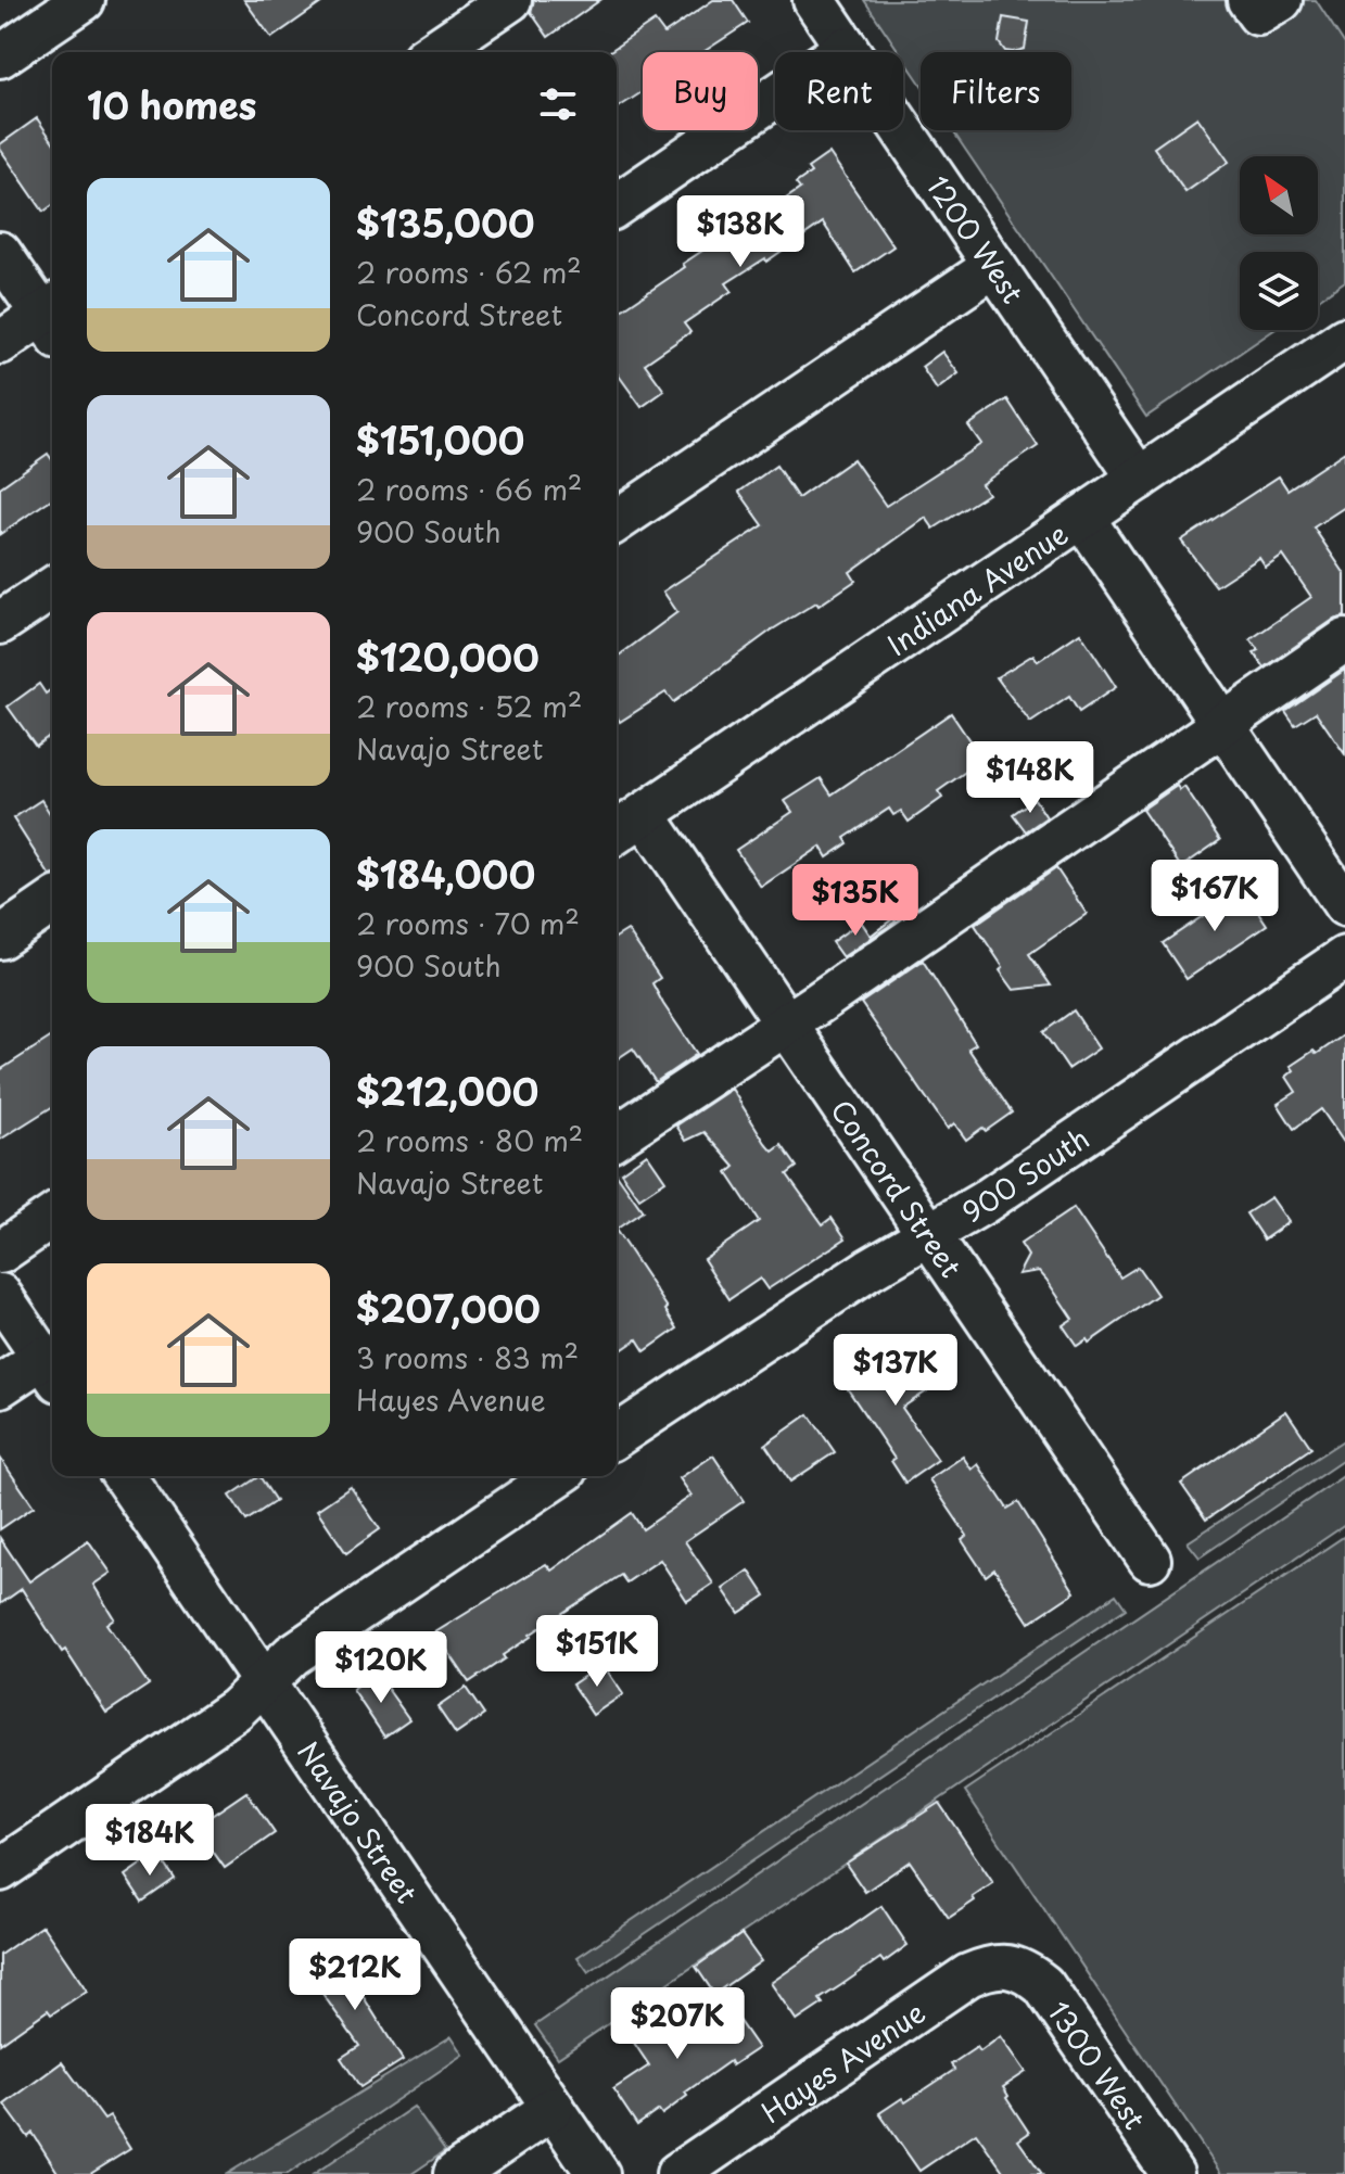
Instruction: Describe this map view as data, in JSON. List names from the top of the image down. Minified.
{"streets":{"street":["1200 West","Indiana Avenue","900 South","Concord Street","Navajo Street","Hayes Avenue","1300 West"]},"crossings":[["1200 West","Indiana Avenue"],["Indiana Avenue","Concord Street"],["900 South","Concord Street"],["Hayes Avenue","1300 West"]],"north":"top left","page":{"chip":["Buy","Rent","Filters"],"heading":"10 homes","list":[{"name":"$135,000","note":"2 rooms · 62 m² · Concord Street"},{"name":"$151,000","note":"2 rooms · 66 m² · 900 South"},{"name":"$120,000","note":"2 rooms · 52 m² · Navajo Street"},{"name":"$184,000","note":"2 rooms · 70 m² · 900 South"},{"name":"$212,000","note":"2 rooms · 80 m² · Navajo Street"},{"name":"$207,000","note":"3 rooms · 83 m² · Hayes Avenue"}],"price":["$138K","$148K","$167K","$135K","$137K","$151K","$120K","$184K","$212K","$207K"]}}
